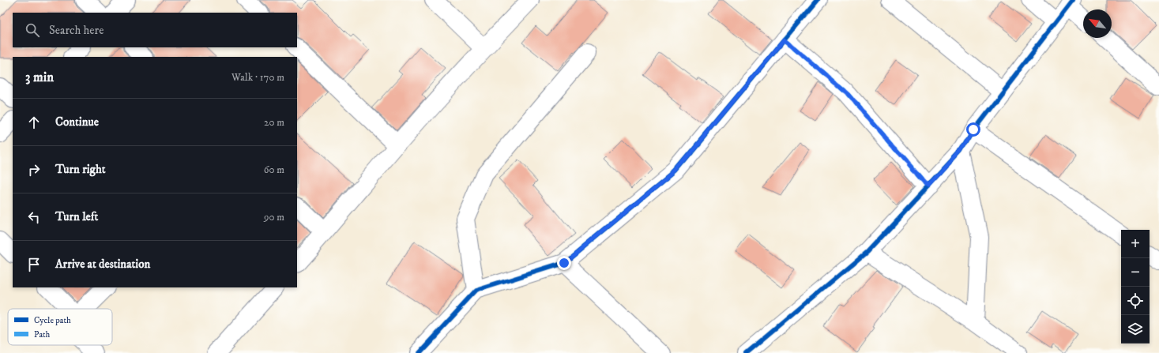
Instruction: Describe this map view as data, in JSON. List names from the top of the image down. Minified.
{"legend":["Cycle path","Path"],"north":"top left","page":{"search":"Search here","heading":["3 min","Walk · 170 m"],"list":[["Continue","20 m"],["Turn right","60 m"],["Turn left","90 m"],"Arrive at destination"],"map_buttons":["+","−"]}}
